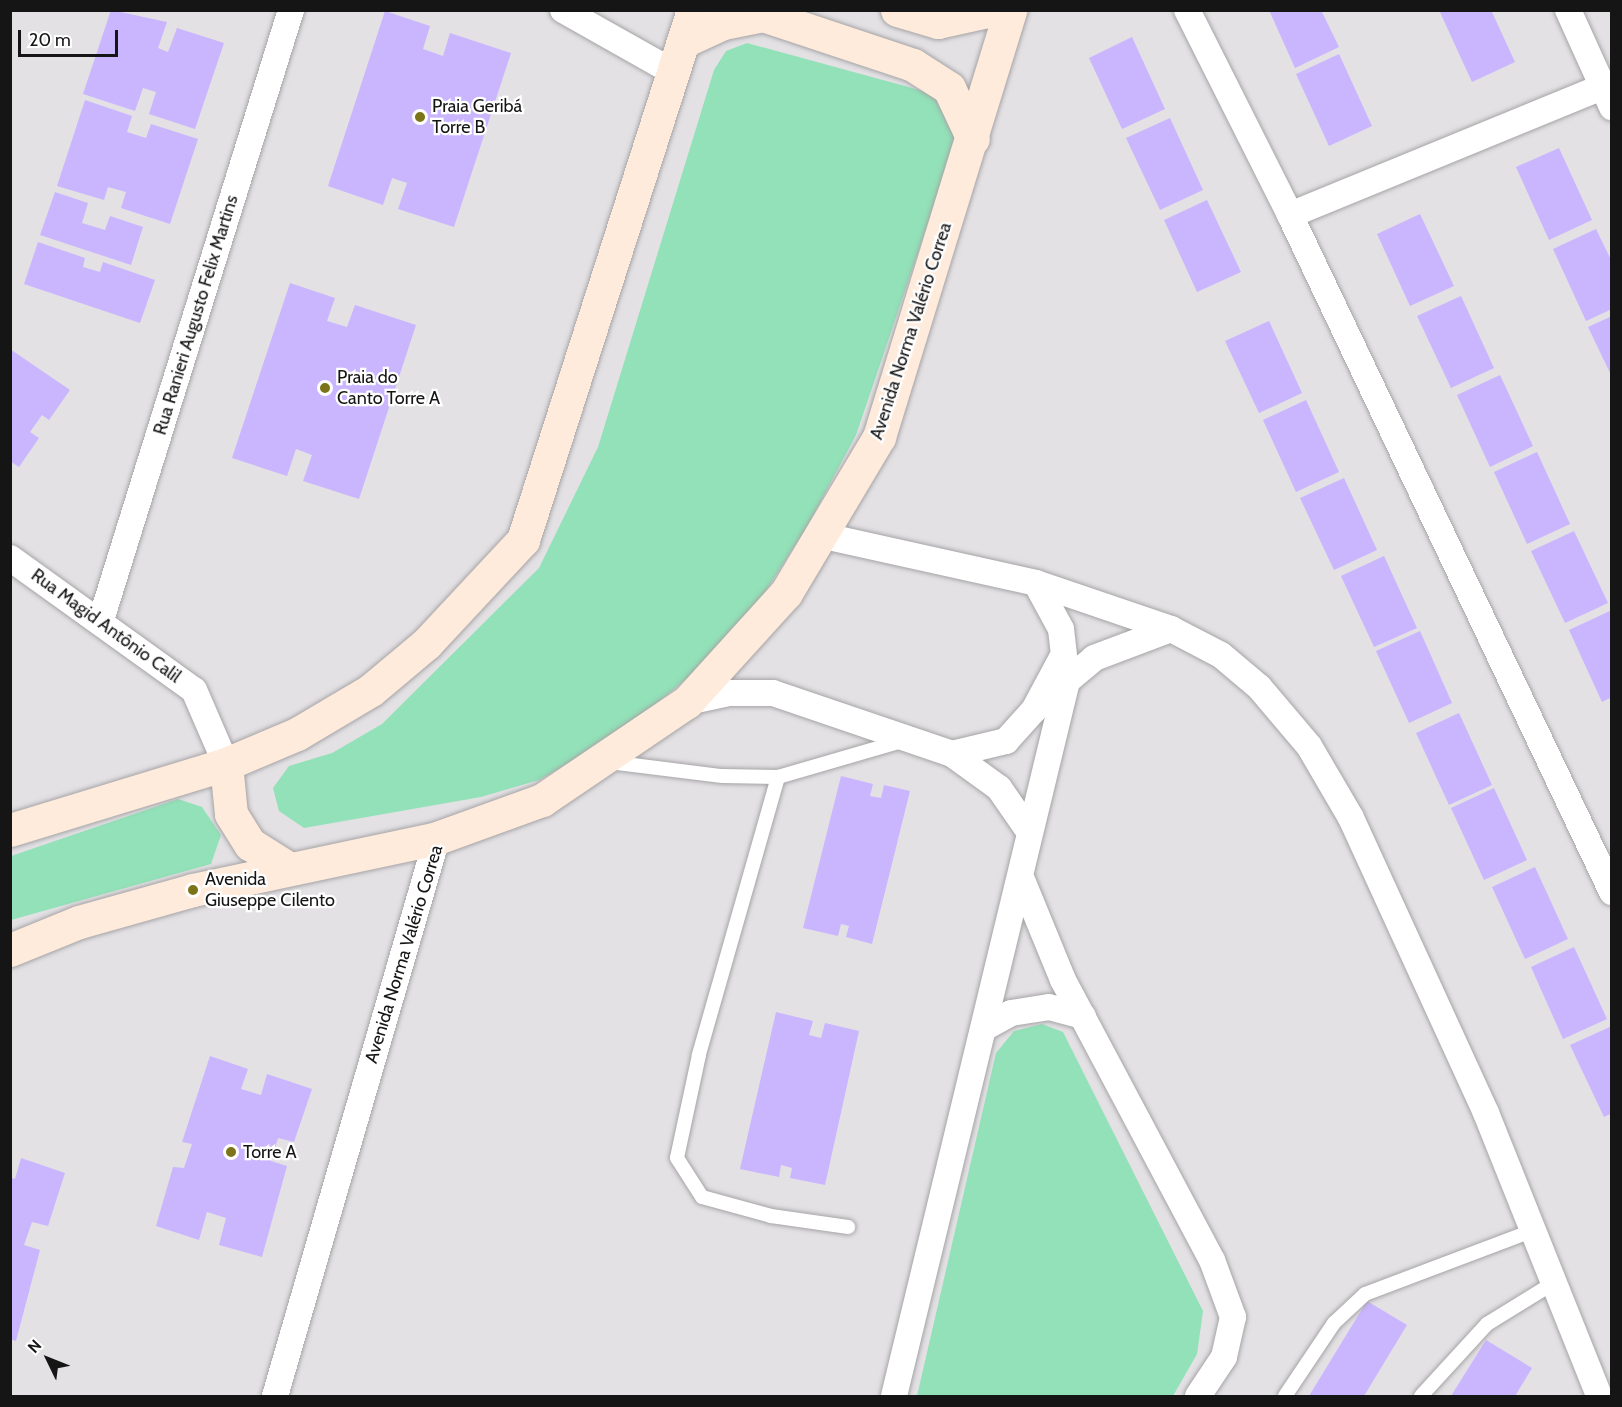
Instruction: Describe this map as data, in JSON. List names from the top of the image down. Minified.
{"streets":{"street":["Rua Ranieri Augusto Felix Martins","Avenida Norma Valério Correa","Rua Magid Antônio Calil"]},"crossings":[["Rua Ranieri Augusto Felix Martins","Rua Magid Antônio Calil"]],"places":["Praia Geribá Torre B","Praia do Canto Torre A","Avenida Giuseppe Cilento","Torre A"],"scale_bar":"20 m","north":"top left"}
